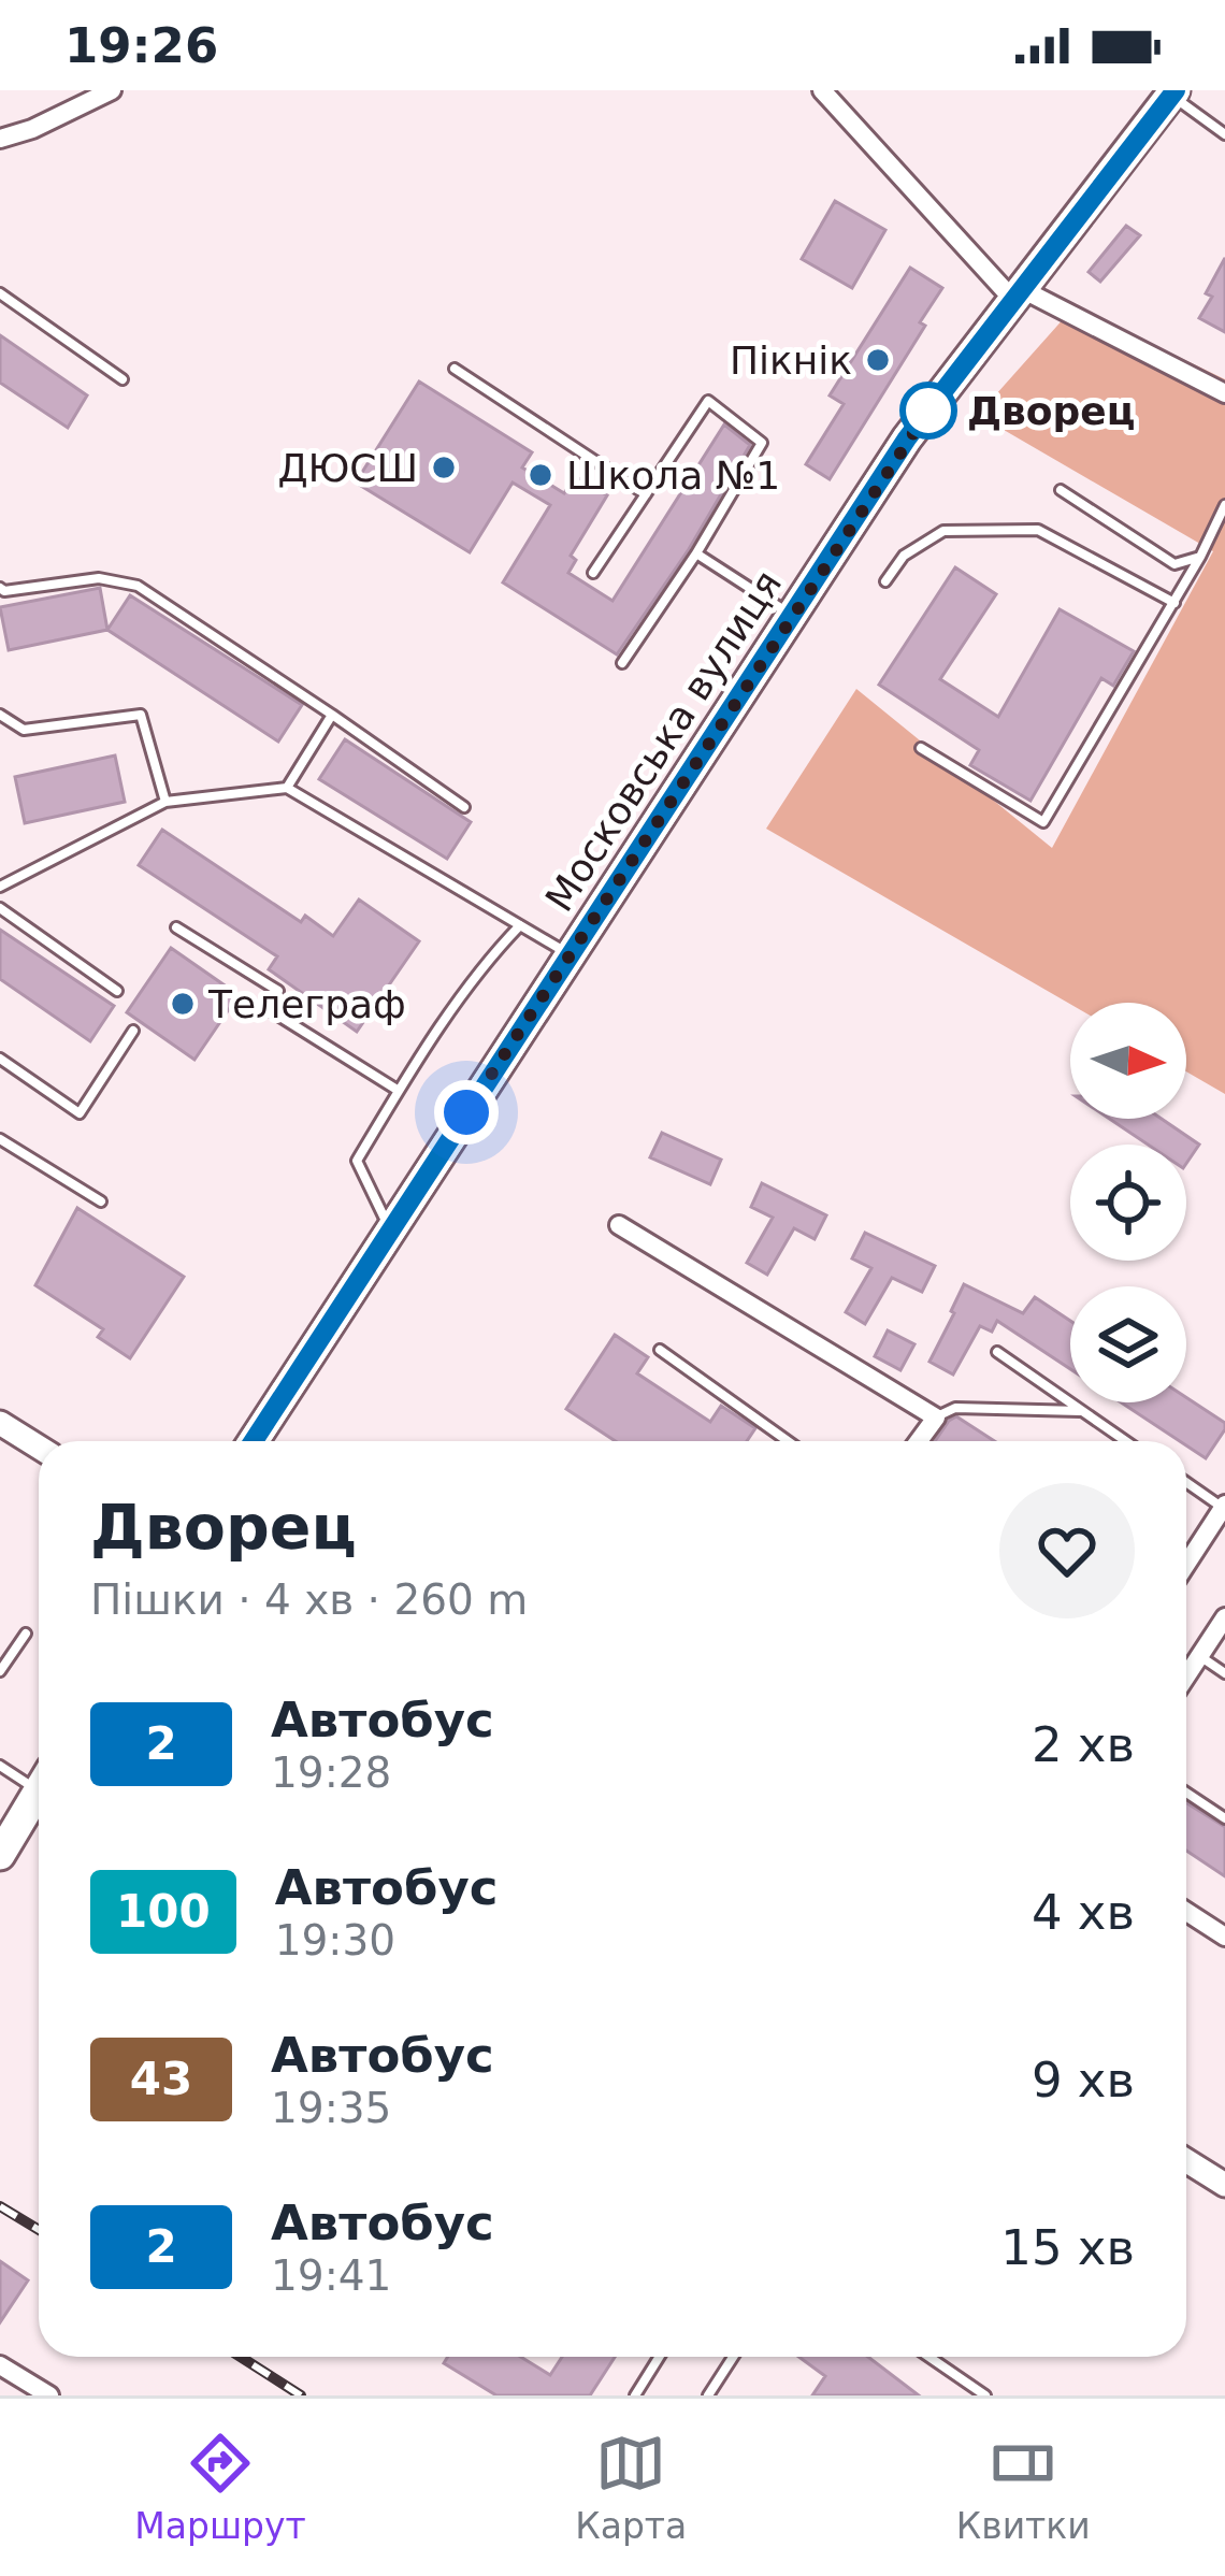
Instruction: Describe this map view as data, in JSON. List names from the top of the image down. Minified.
{"streets":{"main road":["Московська вулиця"]},"places":["Пікнік","Дворец","ДЮСШ","Школа №1","Телеграф"],"lines":["bus line 2"],"north":"right","page":{"status":"19:26","heading":["Дворец","Пішки · 4 хв · 260 m"],"list":[{"mark":"2","name":"Автобус","note":"19:28","value":"2 хв"},{"mark":"100","name":"Автобус","note":"19:30","value":"4 хв"},{"mark":"43","name":"Автобус","note":"19:35","value":"9 хв"},{"mark":"2","name":"Автобус","note":"19:41","value":"15 хв"}],"tabs":["Маршрут","Карта","Квитки"]}}
